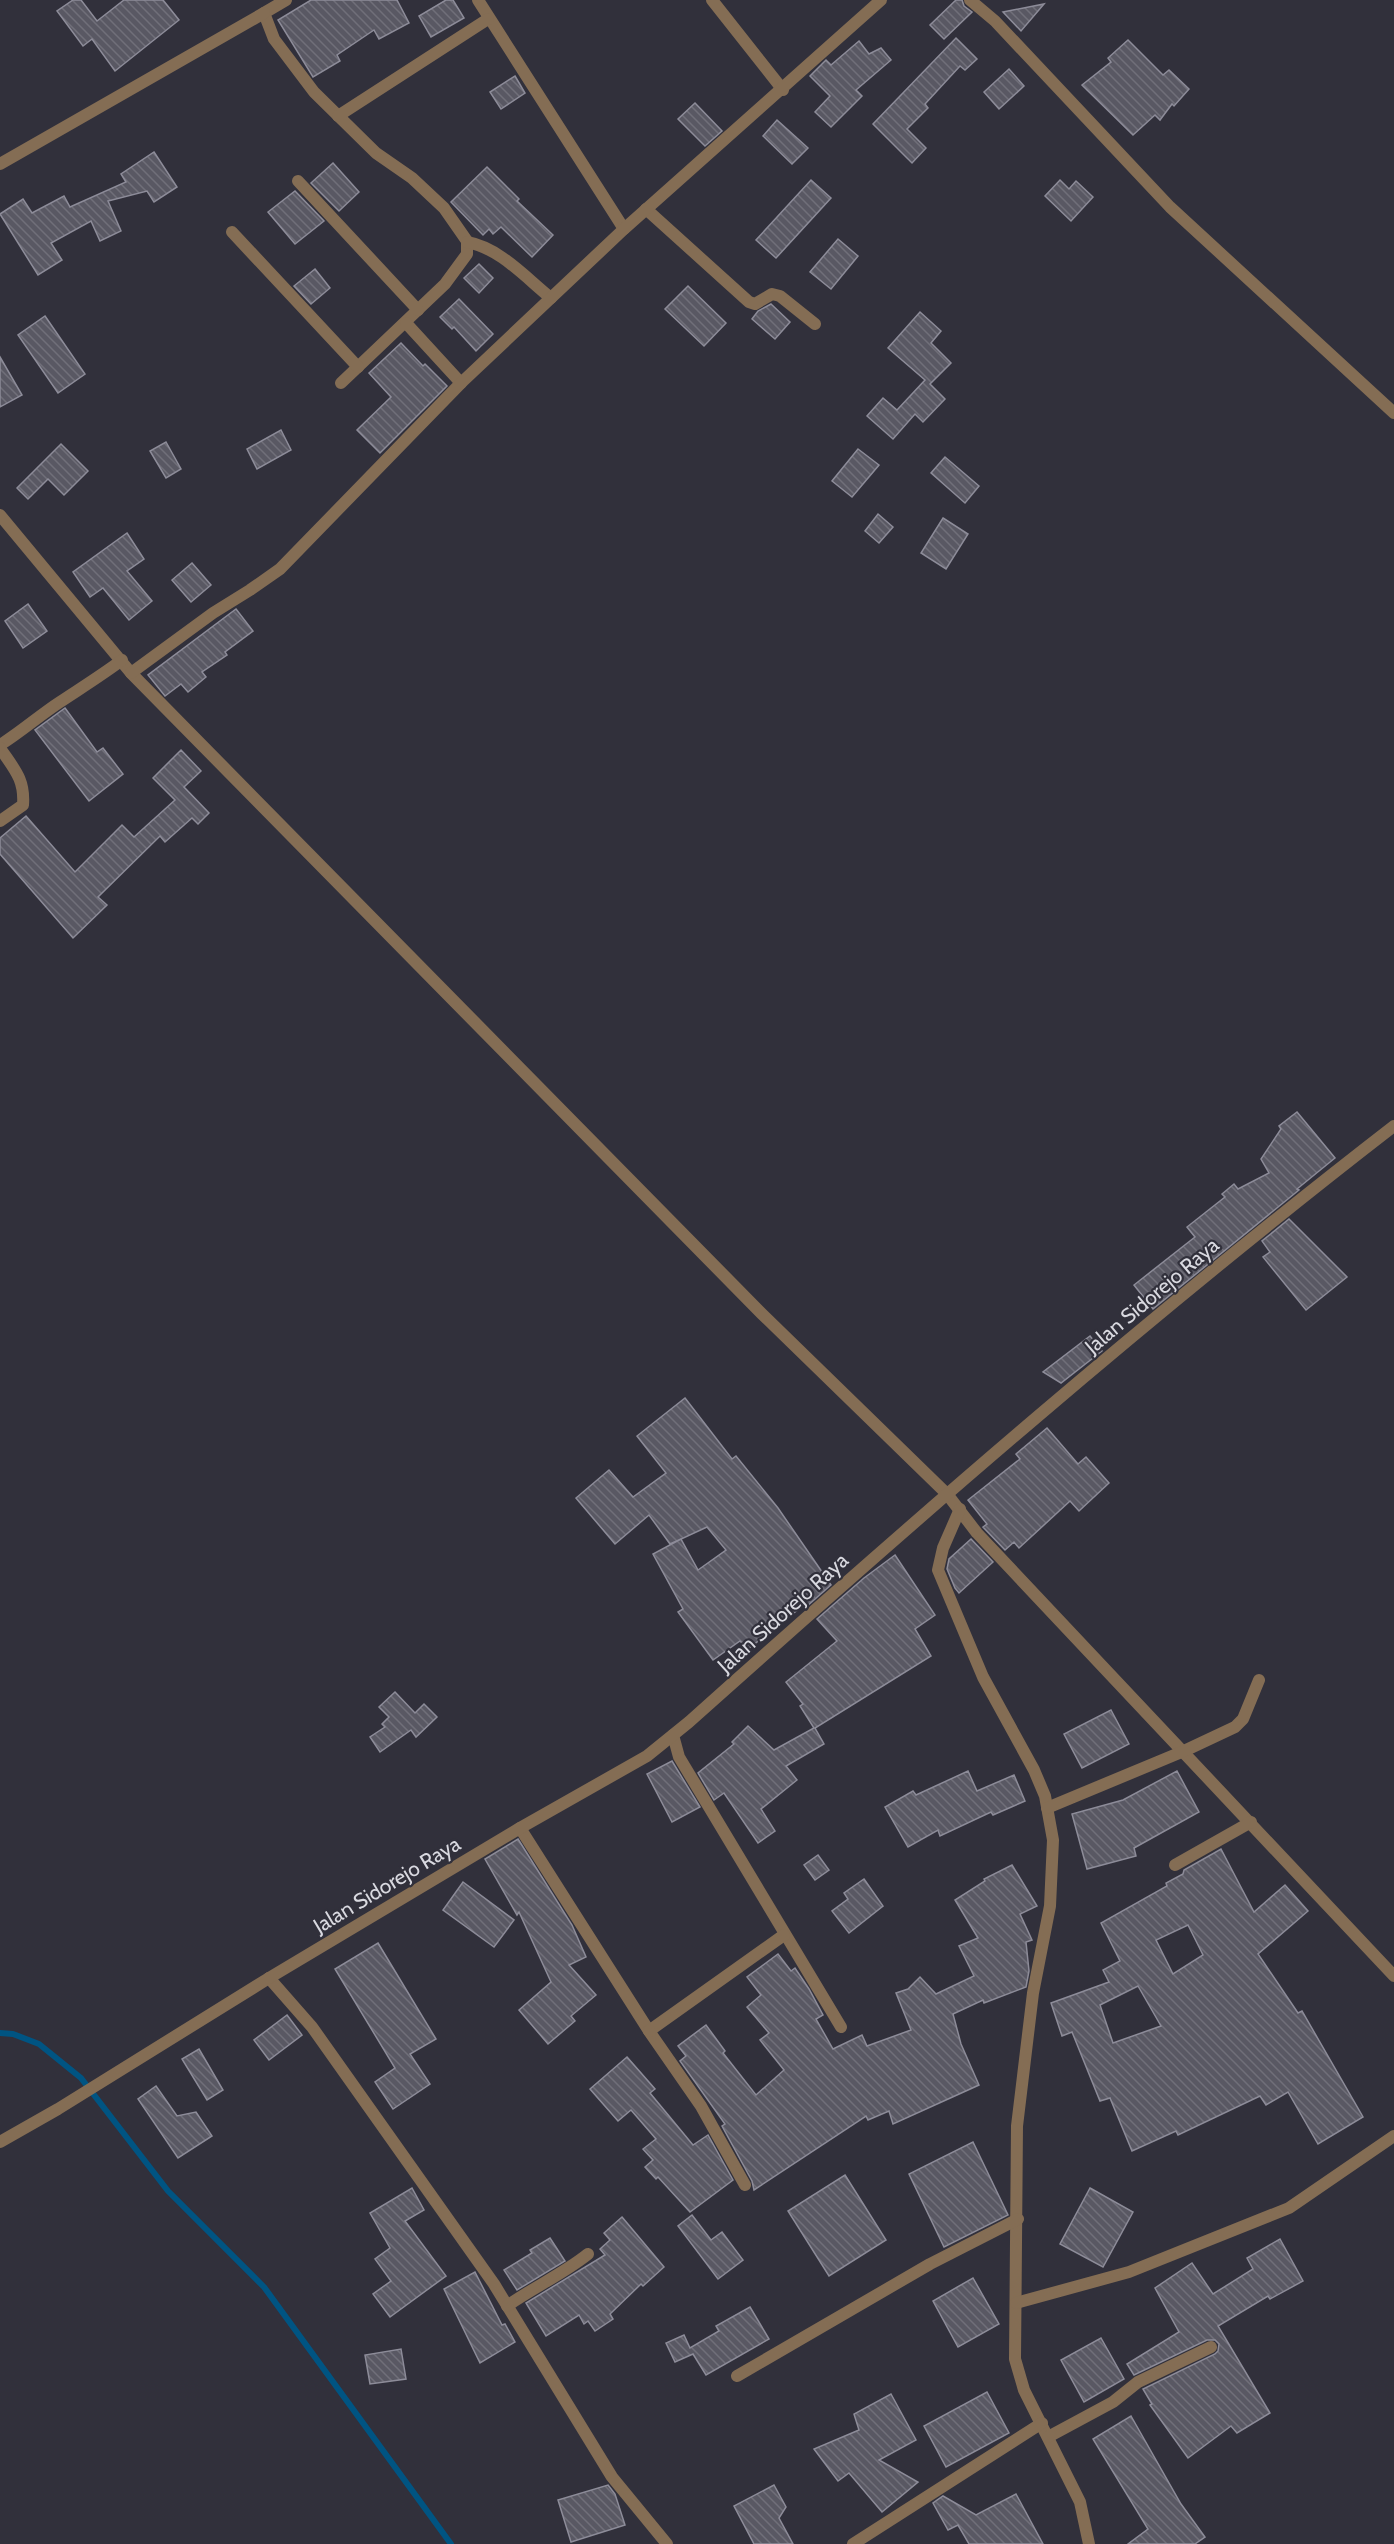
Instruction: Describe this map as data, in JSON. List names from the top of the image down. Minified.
{"streets":{"street":["Jalan Sidorejo Raya"]}}
